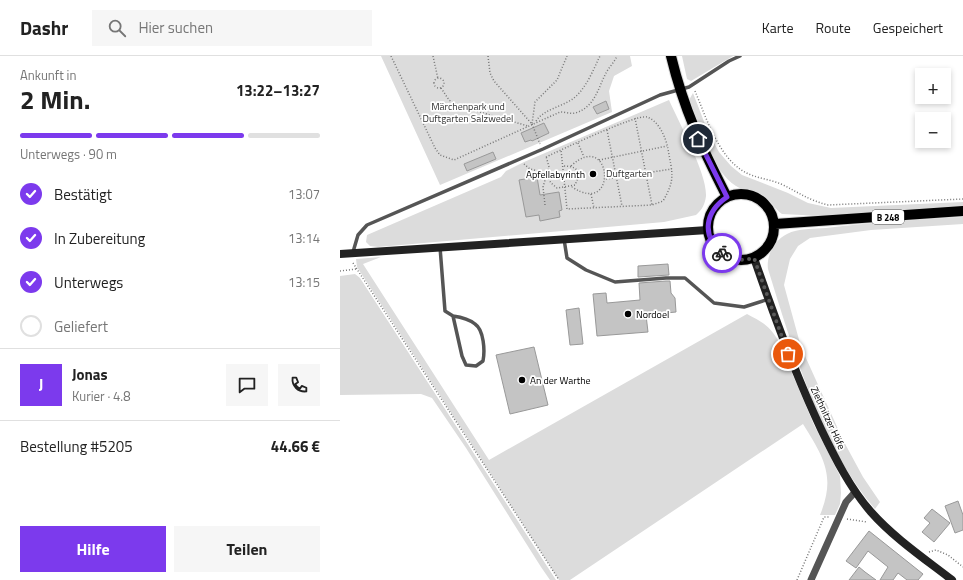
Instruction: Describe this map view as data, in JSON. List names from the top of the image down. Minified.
{"streets":{"main road":["B 248","Ziethnitzer Höfe"]},"crossings":[["B 248","Ziethnitzer Höfe"]],"parks":["Märchenpark und Duftgarten Salzwedel","Duftgarten"],"places":["Apfellabyrinth","Nordoel","An der Warthe"],"page":{"header":"Dashr","search":"Hier suchen","nav":["Karte","Route","Gespeichert"],"heading":["2 Min.","Ankunft in","13:22–13:27"],"panel":["Jonas","Kurier · 4.8","Bestellung #5205","44.66 €"],"map_buttons":["+","−"],"bar":"Unterwegs · 90 m","list":[["Bestätigt","13:07"],["In Zubereitung","13:14"],["Unterwegs","13:15"],"Geliefert"],"round":"J","buttons":["Hilfe","Teilen"]}}
